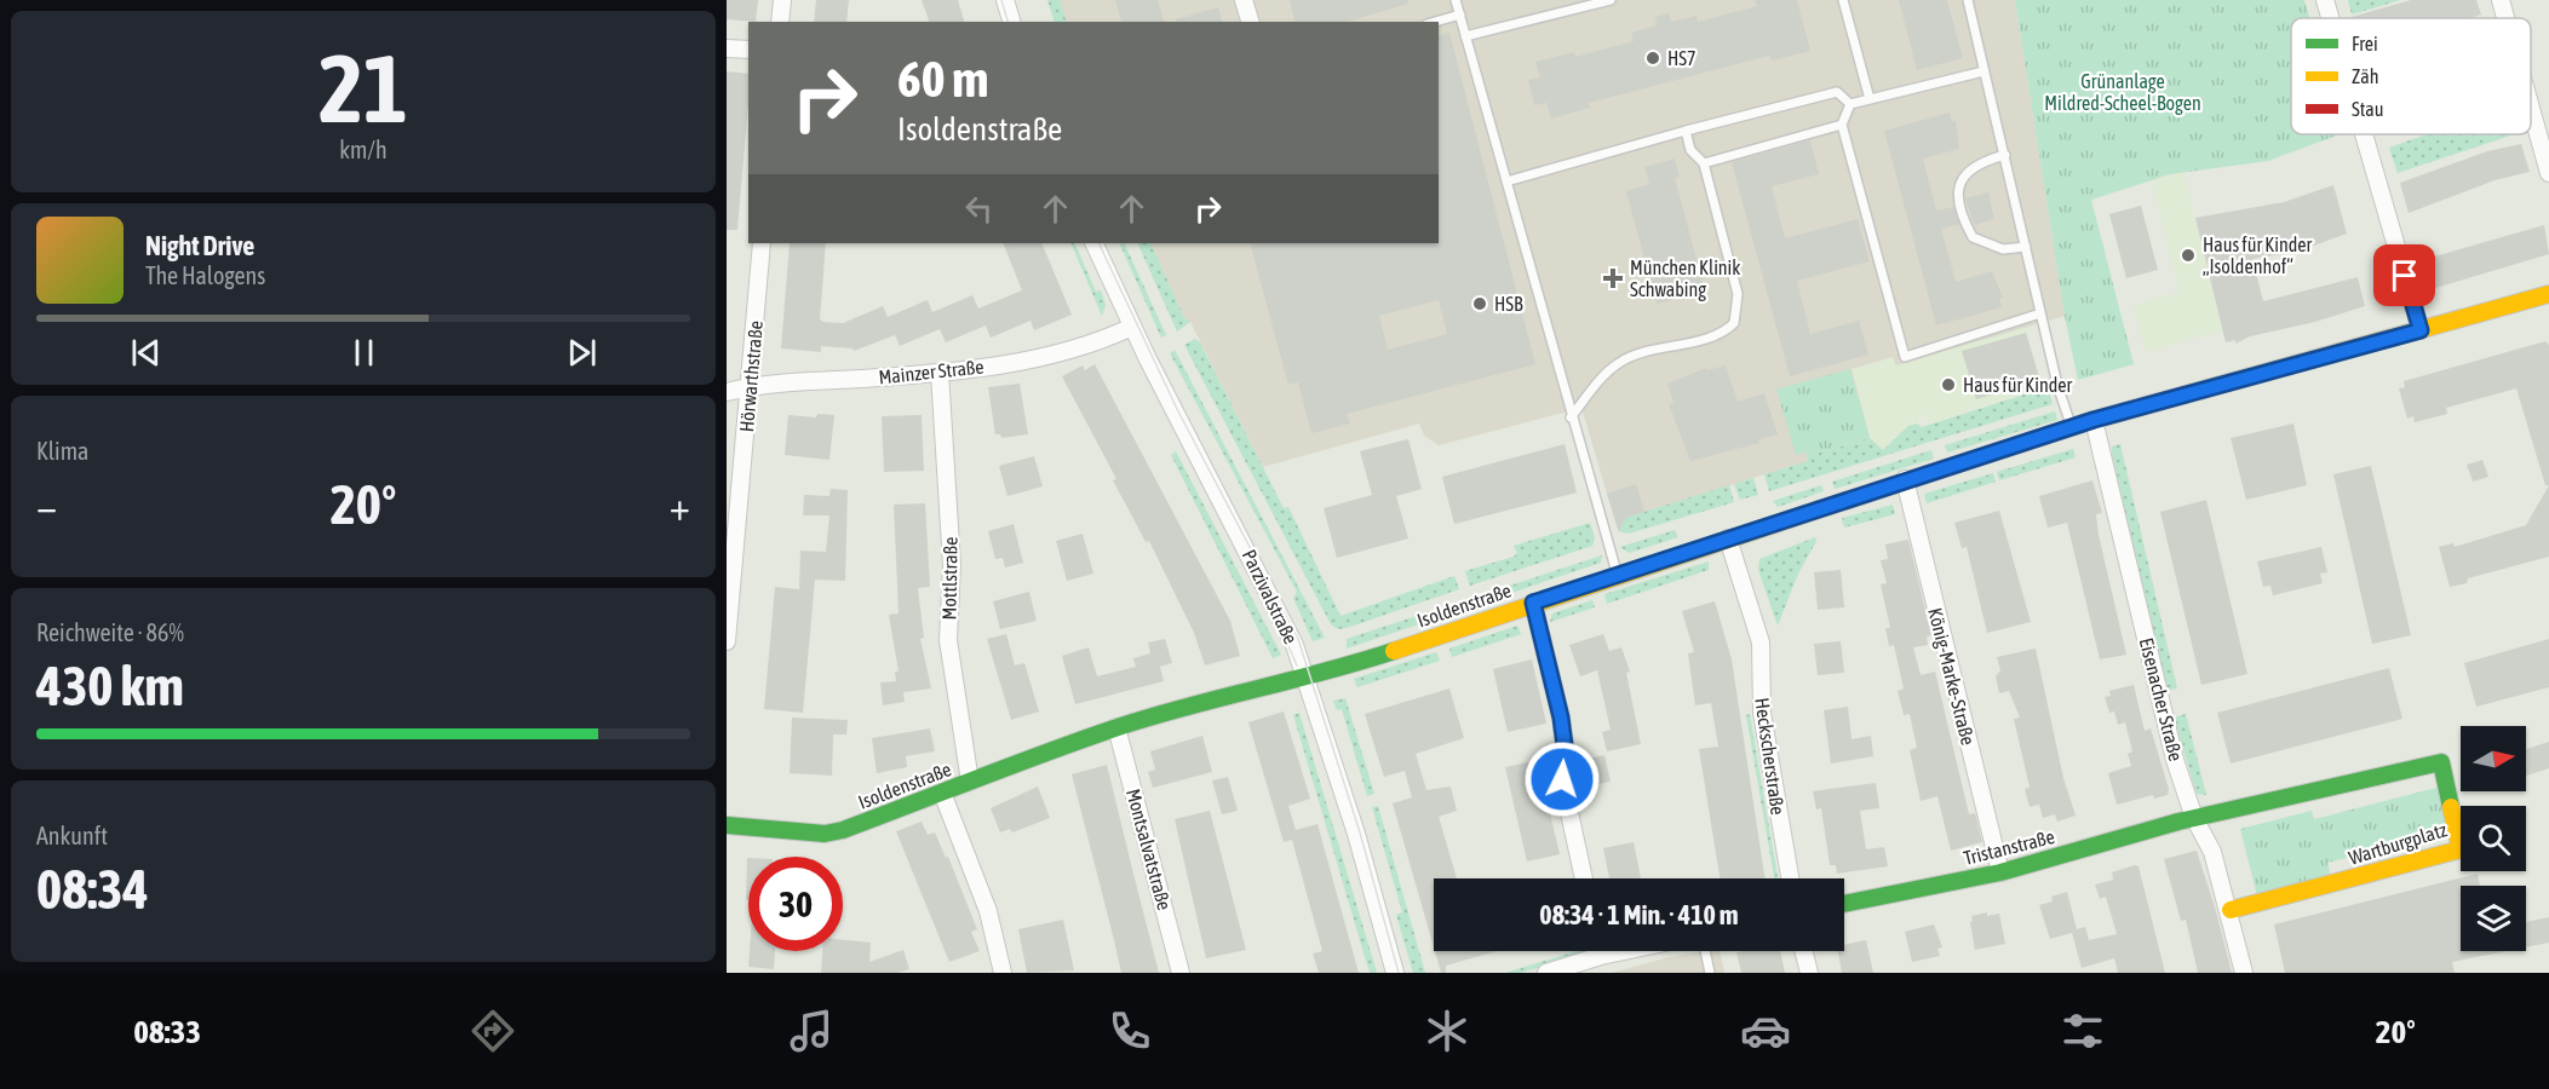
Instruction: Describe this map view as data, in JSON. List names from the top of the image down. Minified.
{"streets":{"street":["Mainzer Straße","Hörwarthstraße","Mottlstraße","Parzivalstraße","Isoldenstraße","König-Marke-Straße","Eisenacher Straße","Heckscherstraße","Wartburgplatz","Tristanstraße","Montsalvatstraße"]},"crossings":[["Mainzer Straße","Hörwarthstraße"],["Mainzer Straße","Mottlstraße"],["Mainzer Straße","Parzivalstraße"],["Mottlstraße","Isoldenstraße"],["Parzivalstraße","Isoldenstraße"],["Isoldenstraße","König-Marke-Straße"],["Isoldenstraße","Eisenacher Straße"],["Isoldenstraße","Heckscherstraße"],["Isoldenstraße","Montsalvatstraße"],["König-Marke-Straße","Tristanstraße"],["Eisenacher Straße","Wartburgplatz"],["Eisenacher Straße","Tristanstraße"],["Wartburgplatz","Tristanstraße"]],"parks":["Grünanlage Mildred-Scheel-Bogen"],"places":{"other":["HS7","Haus für Kinder „Isoldenhof“","HSB","Haus für Kinder"],"health":["München Klinik Schwabing"]},"legend":["Frei","Zäh","Stau"],"north":"right","page":{"tile":[["21","km/h"],"Klima",["Reichweite · 86%","430 km"],["Ankunft","08:34"]],"turn":["60 m","Isoldenstraße"],"song":["Night Drive","The Halogens"],"heat":["−","20°","+"],"limit":"30","trip":"08:34 · 1 Min. · 410 m","tabs":["08:33","20°"]}}
